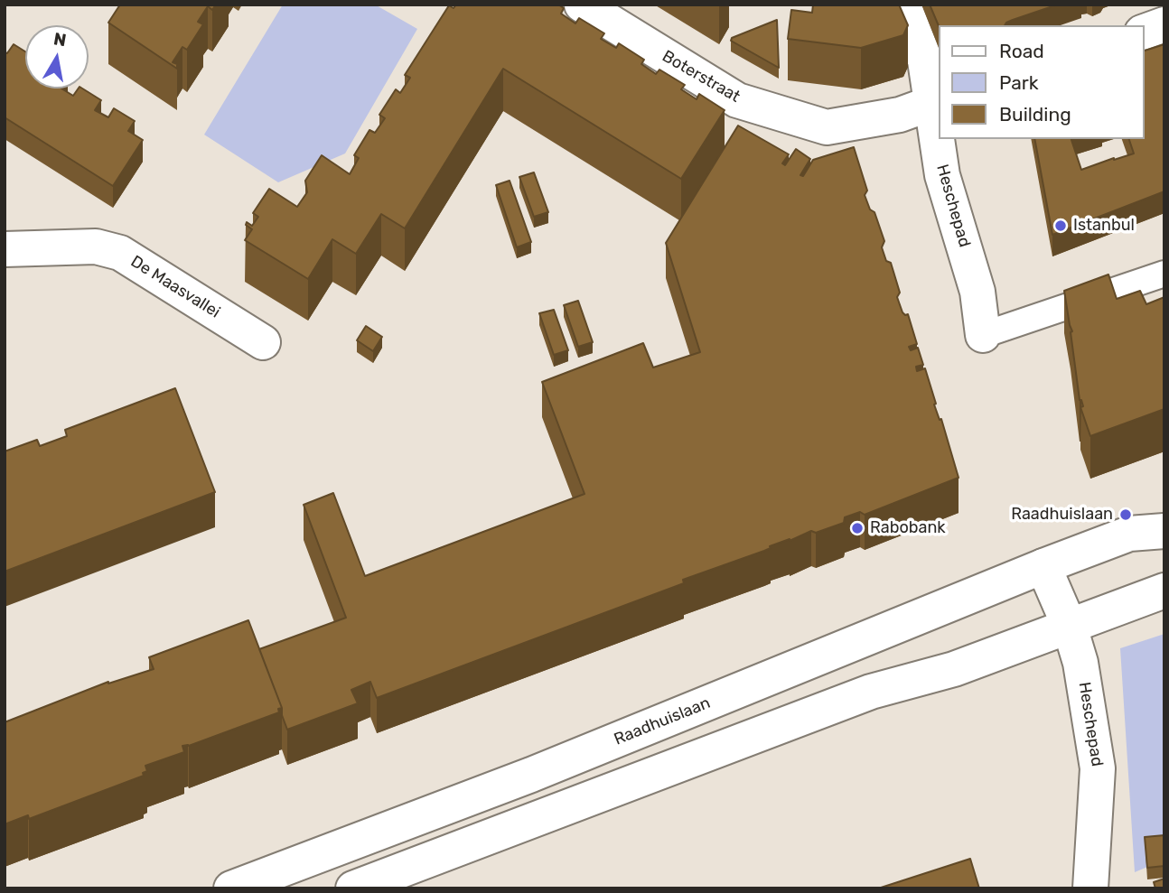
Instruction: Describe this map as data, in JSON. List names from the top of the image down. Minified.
{"streets":{"street":["Boterstraat","Heschepad","De Maasvallei","Raadhuislaan"]},"crossings":[["Boterstraat","Heschepad"],["Heschepad","Raadhuislaan"]],"places":["Istanbul","Raadhuislaan","Rabobank"],"legend":["Road","Park","Building"],"north":"top"}
